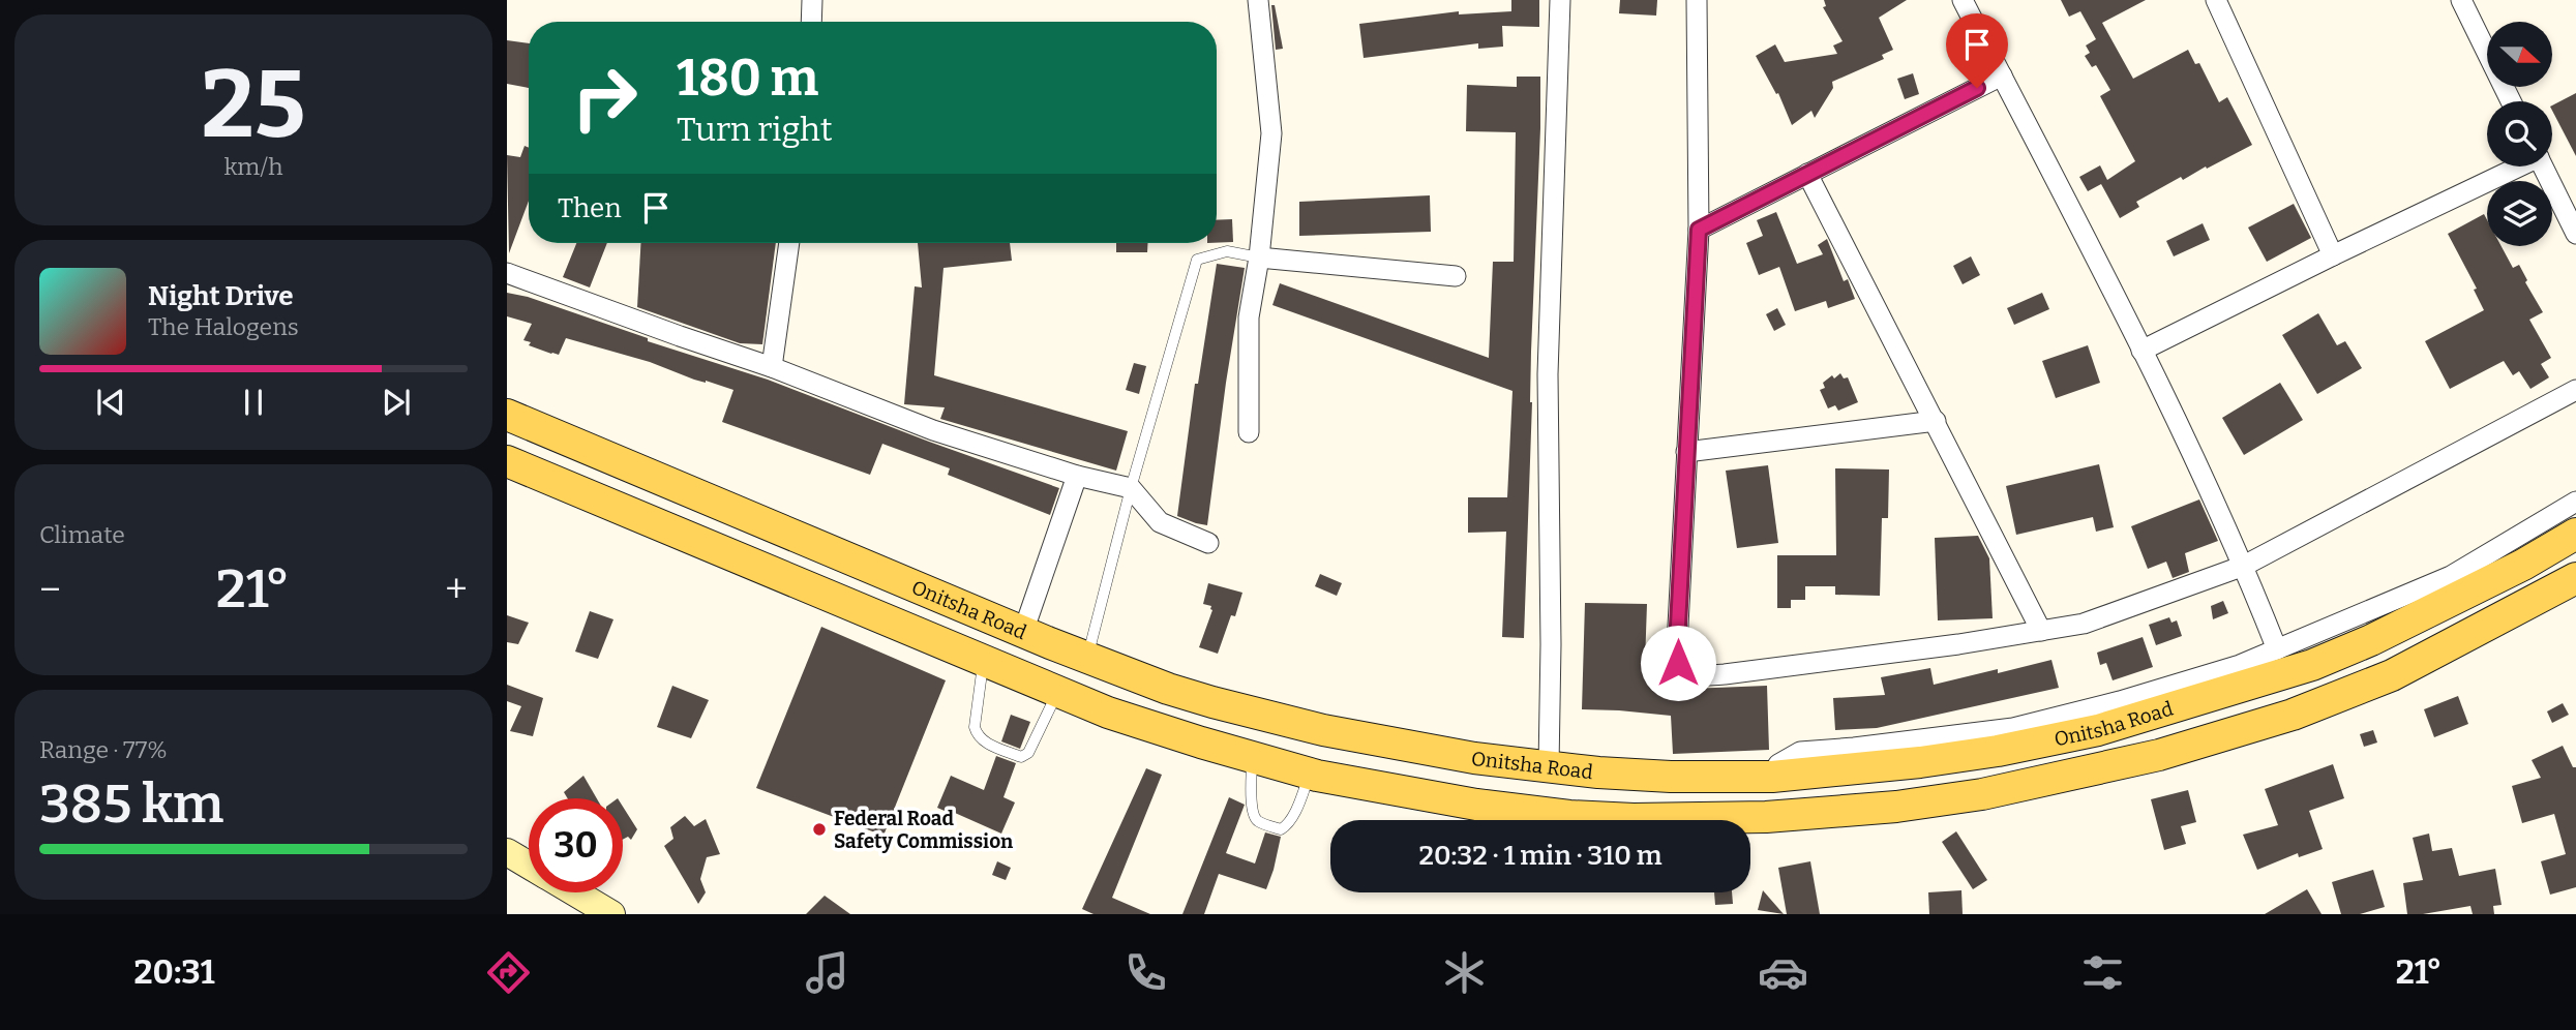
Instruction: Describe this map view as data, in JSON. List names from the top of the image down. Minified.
{"streets":{"main road":["Onitsha Road"]},"places":["Federal Road Safety Commission"],"north":"right","page":{"tile":[["25","km/h"],"Climate",["Range · 77%","385 km"]],"turn":["180 m","Turn right"],"then":"Then","song":["Night Drive","The Halogens"],"heat":["−","21°","+"],"limit":"30","trip":"20:32 · 1 min · 310 m","tabs":["20:31","21°"]}}
